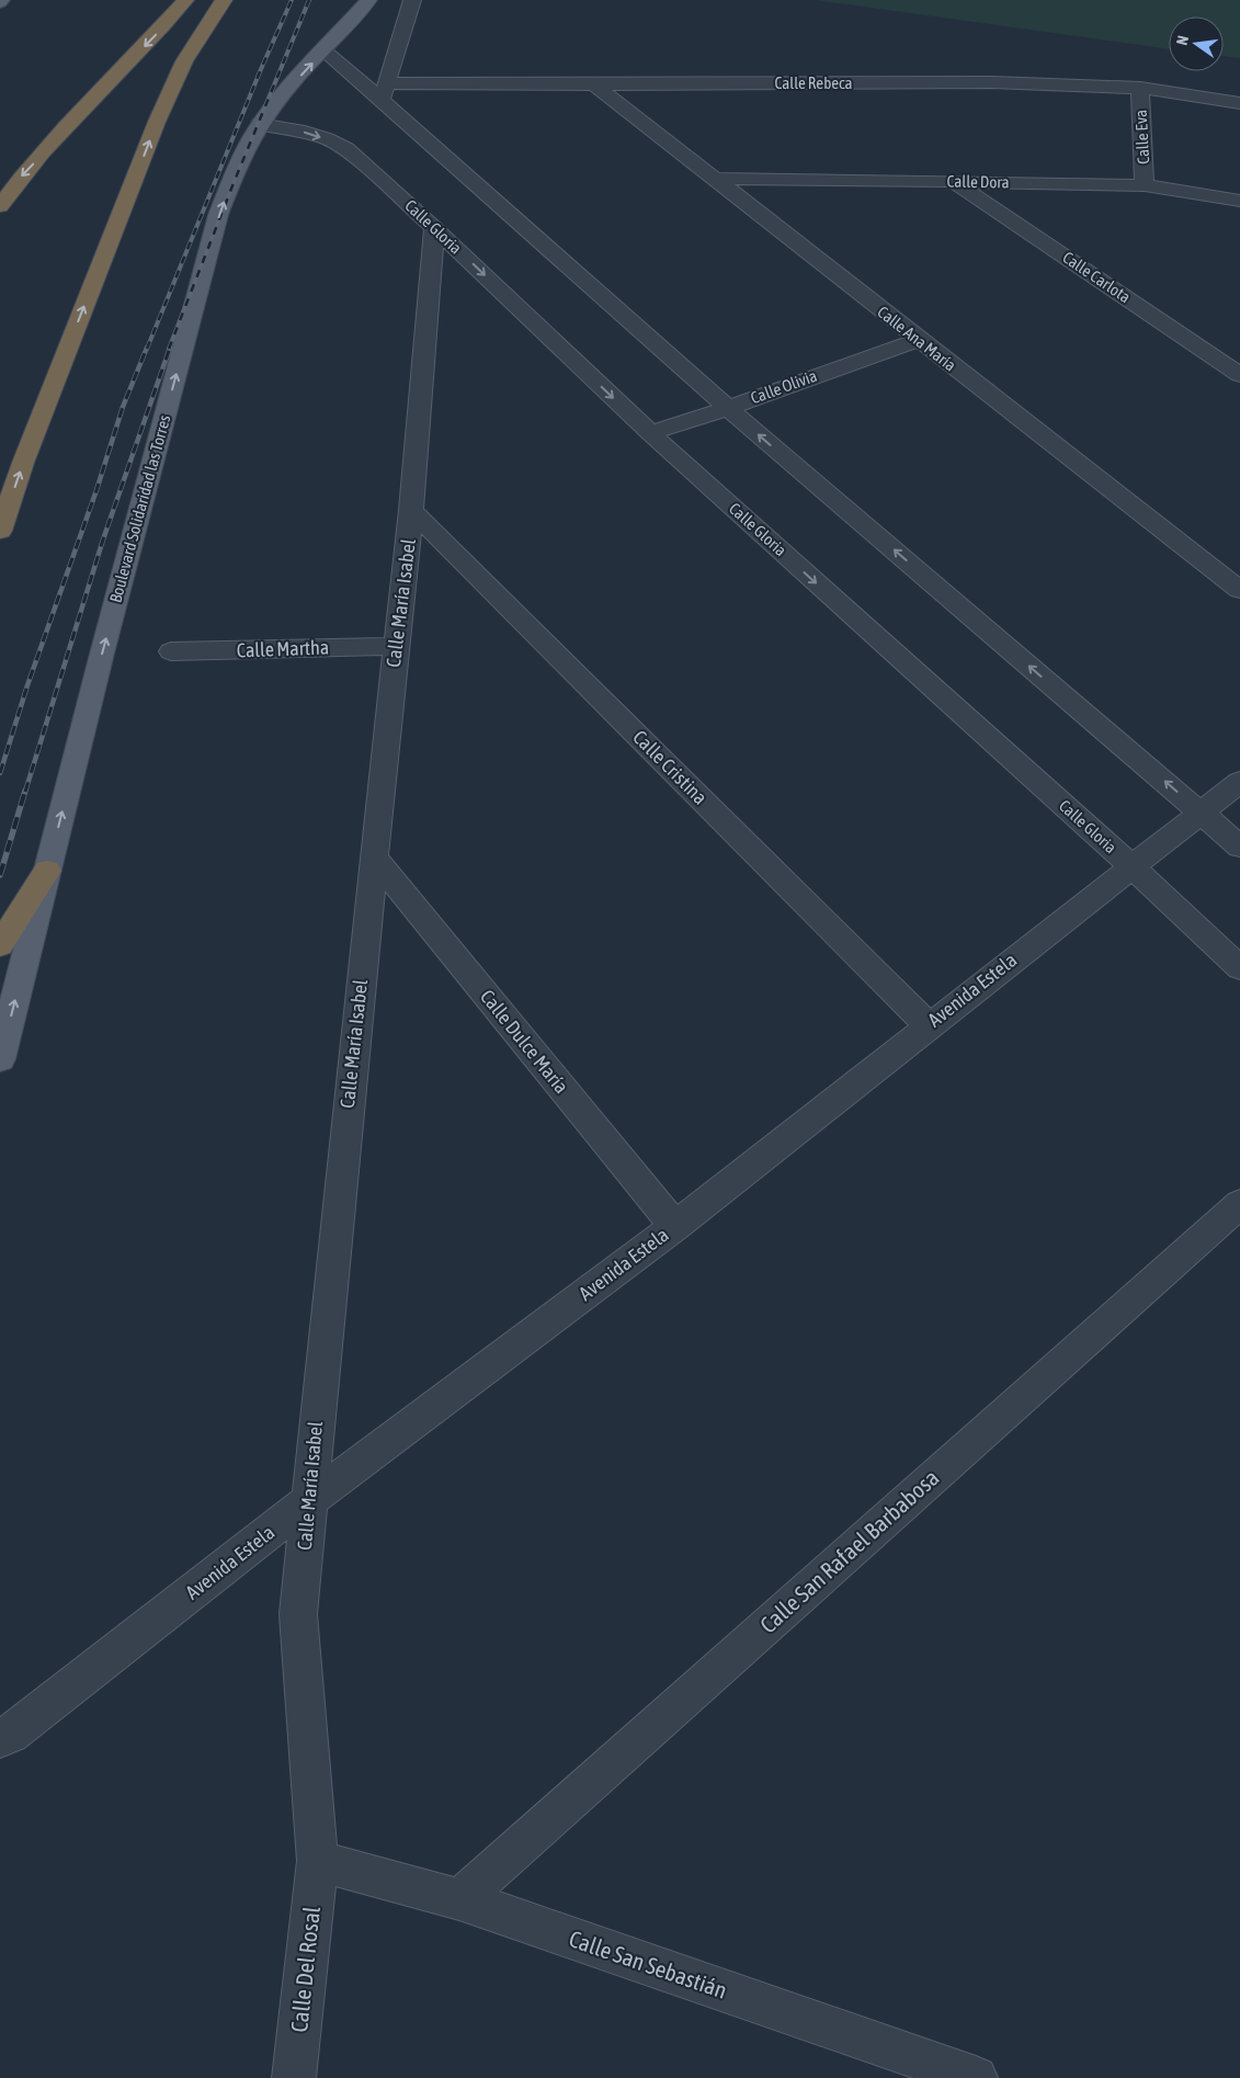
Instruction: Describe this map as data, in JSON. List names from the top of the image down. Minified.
{"streets":{"main road":["Boulevard Solidaridad las Torres"],"street":["Calle Rebeca","Calle Eva","Calle Dora","Calle Gloria","Calle Carlota","Calle Ana María","Calle Olivia","Calle María Isabel","Calle Martha","Calle Cristina","Avenida Estela","Calle Dulce María","Calle San Rafael Barbabosa","Calle San Sebastián","Calle Del Rosal"]},"crossings":[["Calle Rebeca","Calle Eva"],["Calle Rebeca","Calle Ana María"],["Calle Eva","Calle Dora"],["Calle Dora","Calle Carlota"],["Calle Dora","Calle Ana María"],["Calle Gloria","Calle Olivia"],["Calle Gloria","Boulevard Solidaridad las Torres"],["Calle Gloria","Calle María Isabel"],["Calle Gloria","Avenida Estela"],["Calle Ana María","Calle Olivia"],["Calle María Isabel","Calle Martha"],["Calle María Isabel","Calle Cristina"],["Calle María Isabel","Avenida Estela"],["Calle María Isabel","Calle Dulce María"],["Calle María Isabel","Calle San Sebastián"],["Calle María Isabel","Calle Del Rosal"],["Calle Cristina","Avenida Estela"],["Avenida Estela","Calle Dulce María"],["Calle San Rafael Barbabosa","Calle San Sebastián"],["Calle San Sebastián","Calle Del Rosal"]],"one_way":["Boulevard Solidaridad las Torres"],"north":"left"}
